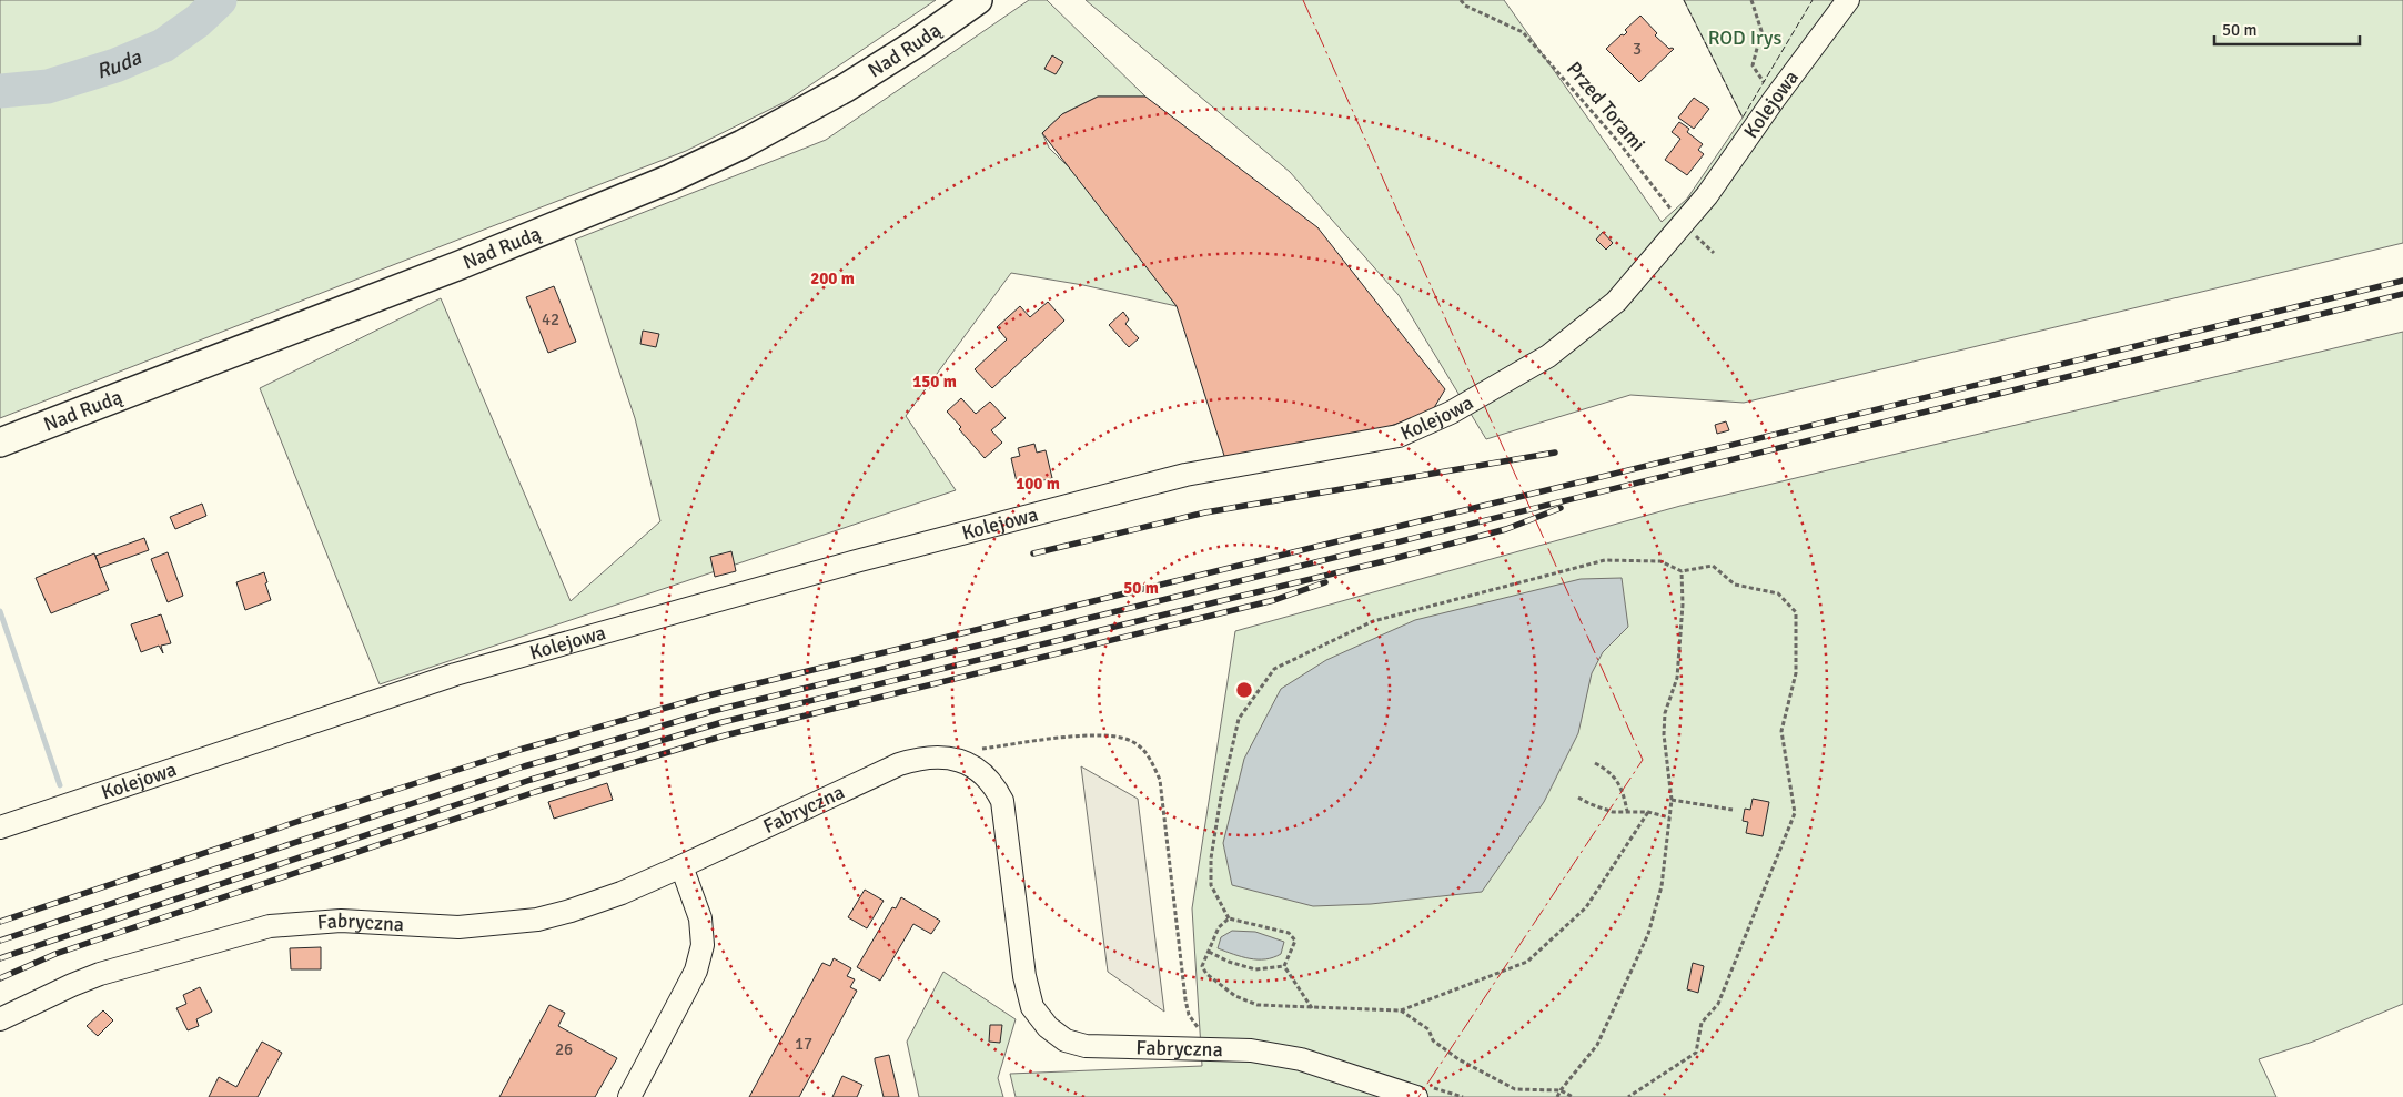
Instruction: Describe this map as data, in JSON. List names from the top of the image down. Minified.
{"streets":{"main road":["Nad Rudą"],"street":["Kolejowa","Fabryczna"],"path":["Przed Torami"]},"crossings":[["Kolejowa","Przed Torami"]],"water":["Ruda"],"parks":["ROD Irys"],"house_numbers":["3","42","17","26"],"scale_bar":"50 m","rings":["200 m","150 m","100 m","50 m"]}
